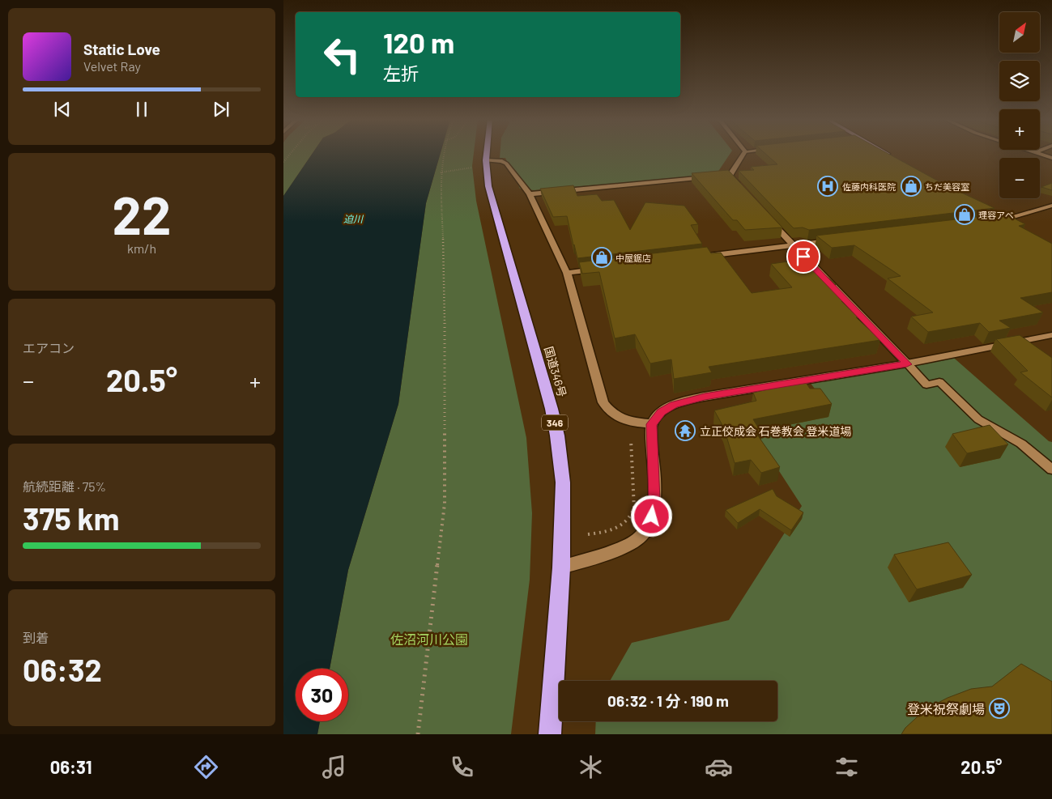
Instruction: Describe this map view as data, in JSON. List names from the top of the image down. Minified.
{"streets":{"highway":["国道346号","346"]},"water":["迫川"],"parks":["佐沼河川公園"],"places":{"hospital":["佐藤内科医院"],"shop":["ちだ美容室","理容アベ","中屋鋸店"],"temple":["立正佼成会 石巻教会 登米道場"],"theatre":["登米祝祭劇場"]},"north":"top right","page":{"map_buttons":["+","−"],"turn":["120 m","左折"],"song":["Static Love","Velvet Ray"],"tile":[["22","km/h"],"エアコン",["航続距離 · 75%","375 km"],["到着","06:32"]],"heat":["−","20.5°","+"],"limit":"30","trip":"06:32 · 1 分 · 190 m","tabs":["06:31","20.5°"]}}
